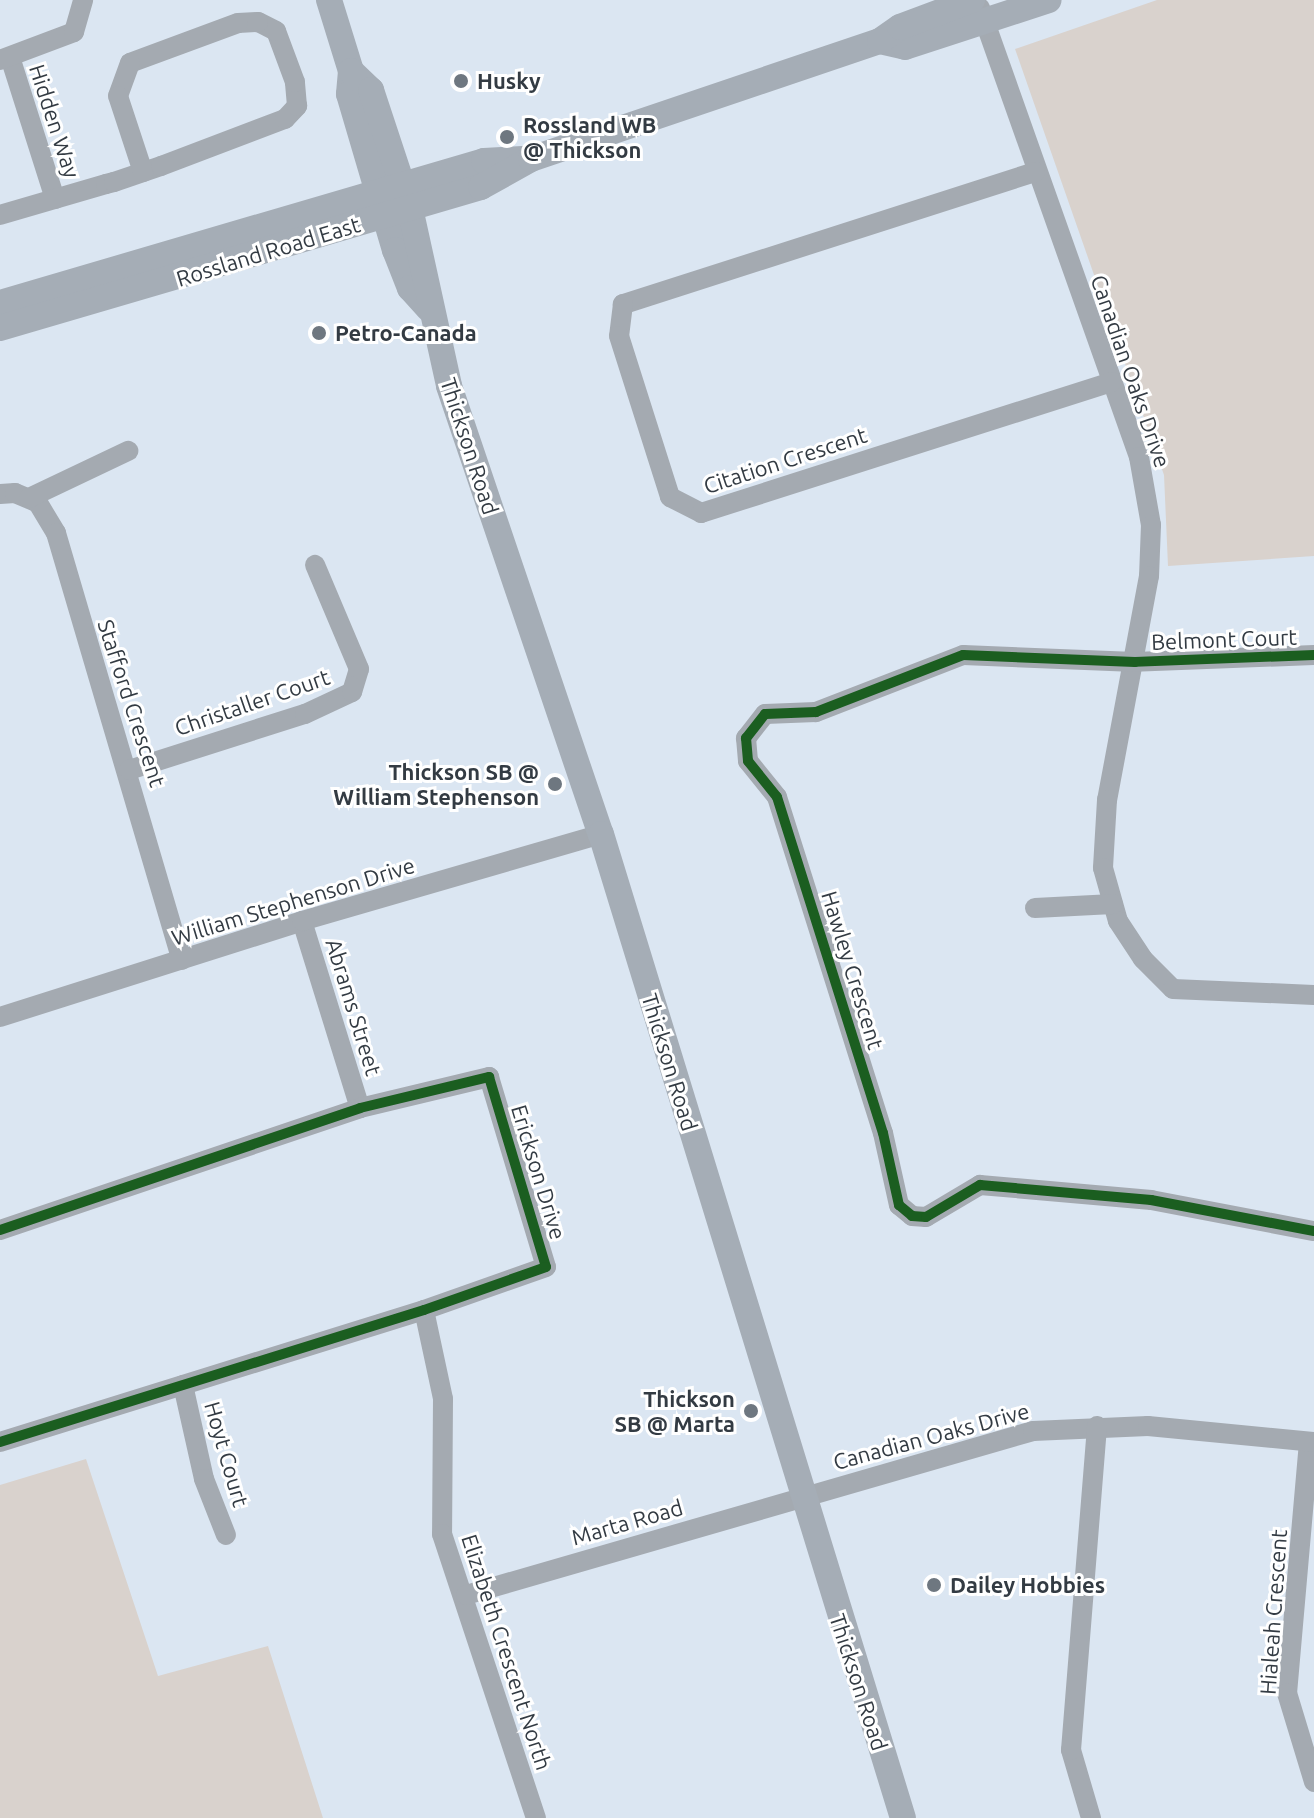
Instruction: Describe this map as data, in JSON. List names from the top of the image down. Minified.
{"streets":{"main road":["Rossland Road East","Thickson Road"],"street":["Hidden Way","Canadian Oaks Drive","Citation Crescent","Belmont Court","Christaller Court","Stafford Crescent","William Stephenson Drive","Hawley Crescent","Abrams Street","Erickson Drive","Hoyt Court","Marta Road","Hialeah Crescent","Elizabeth Crescent North"]},"crossings":[["Rossland Road East","Canadian Oaks Drive"],["Rossland Road East","Thickson Road"],["Canadian Oaks Drive","Thickson Road"],["Canadian Oaks Drive","Citation Crescent"],["Canadian Oaks Drive","Belmont Court"],["Canadian Oaks Drive","Hawley Crescent"],["Canadian Oaks Drive","Marta Road"],["Canadian Oaks Drive","Hialeah Crescent"],["Thickson Road","William Stephenson Drive"],["Thickson Road","Marta Road"],["Belmont Court","Hawley Crescent"],["Christaller Court","Stafford Crescent"],["Stafford Crescent","William Stephenson Drive"],["William Stephenson Drive","Abrams Street"],["Abrams Street","Erickson Drive"],["Erickson Drive","Hoyt Court"],["Erickson Drive","Elizabeth Crescent North"],["Marta Road","Elizabeth Crescent North"]],"places":["Husky","Rossland WB @ Thickson","Petro-Canada","Thickson SB @ William Stephenson","Thickson SB @ Marta","Dailey Hobbies"]}
